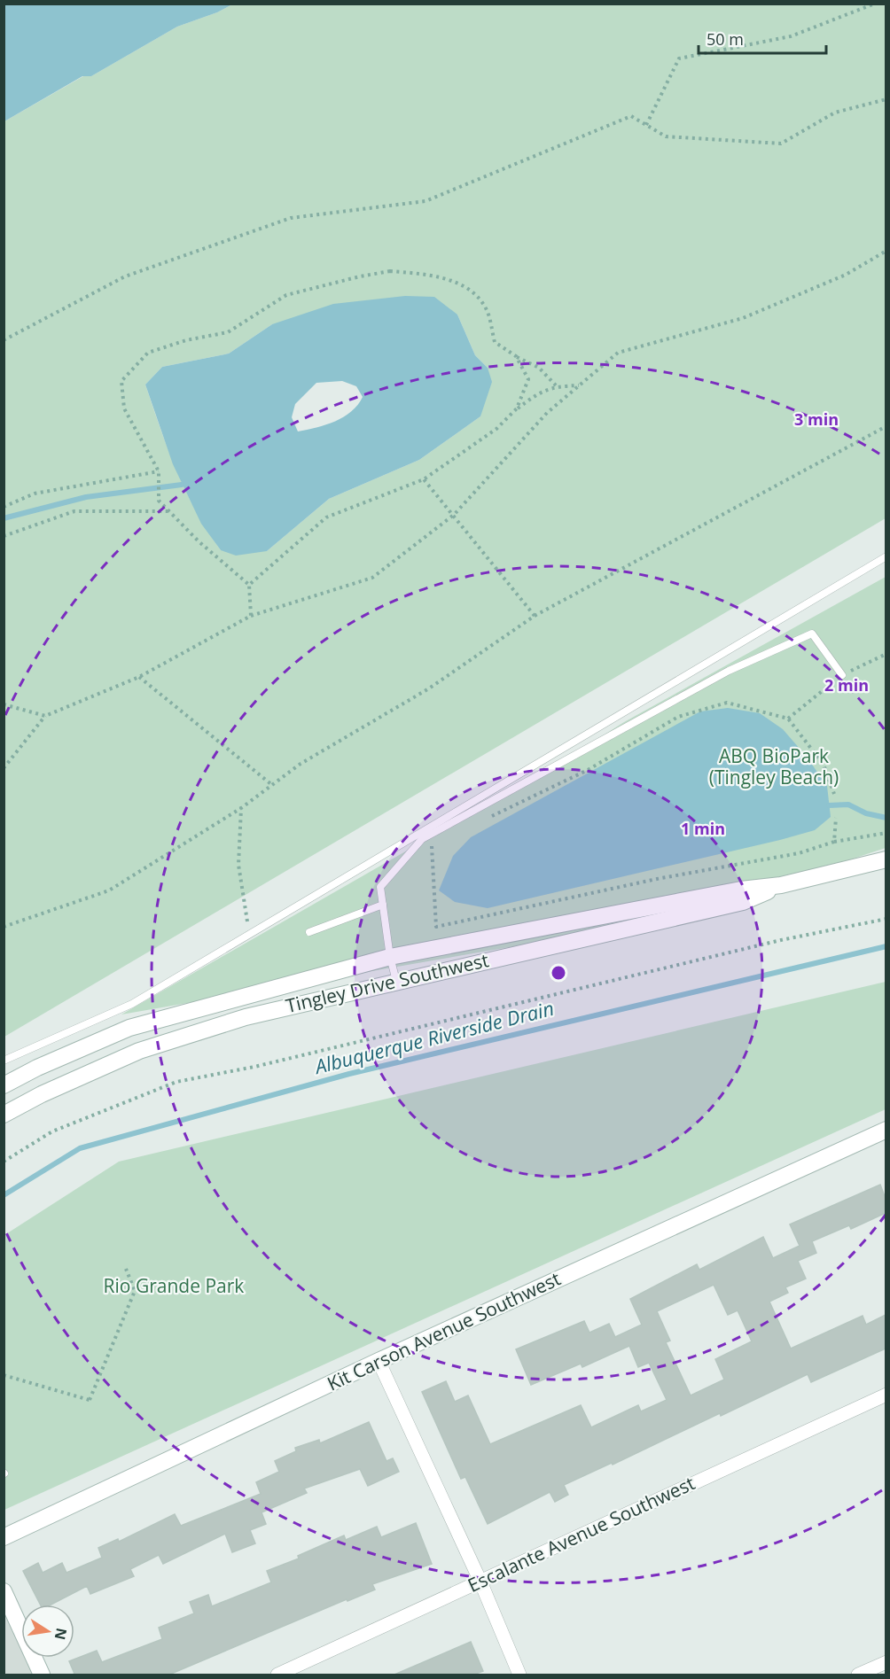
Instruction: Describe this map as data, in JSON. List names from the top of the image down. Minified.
{"streets":{"street":["Tingley Drive Southwest","Kit Carson Avenue Southwest","Escalante Avenue Southwest"]},"water":["Albuquerque Riverside Drain"],"parks":["ABQ BioPark (Tingley Beach)","Rio Grande Park"],"scale_bar":"50 m","north":"right","rings":["3 min","2 min","1 min"]}
